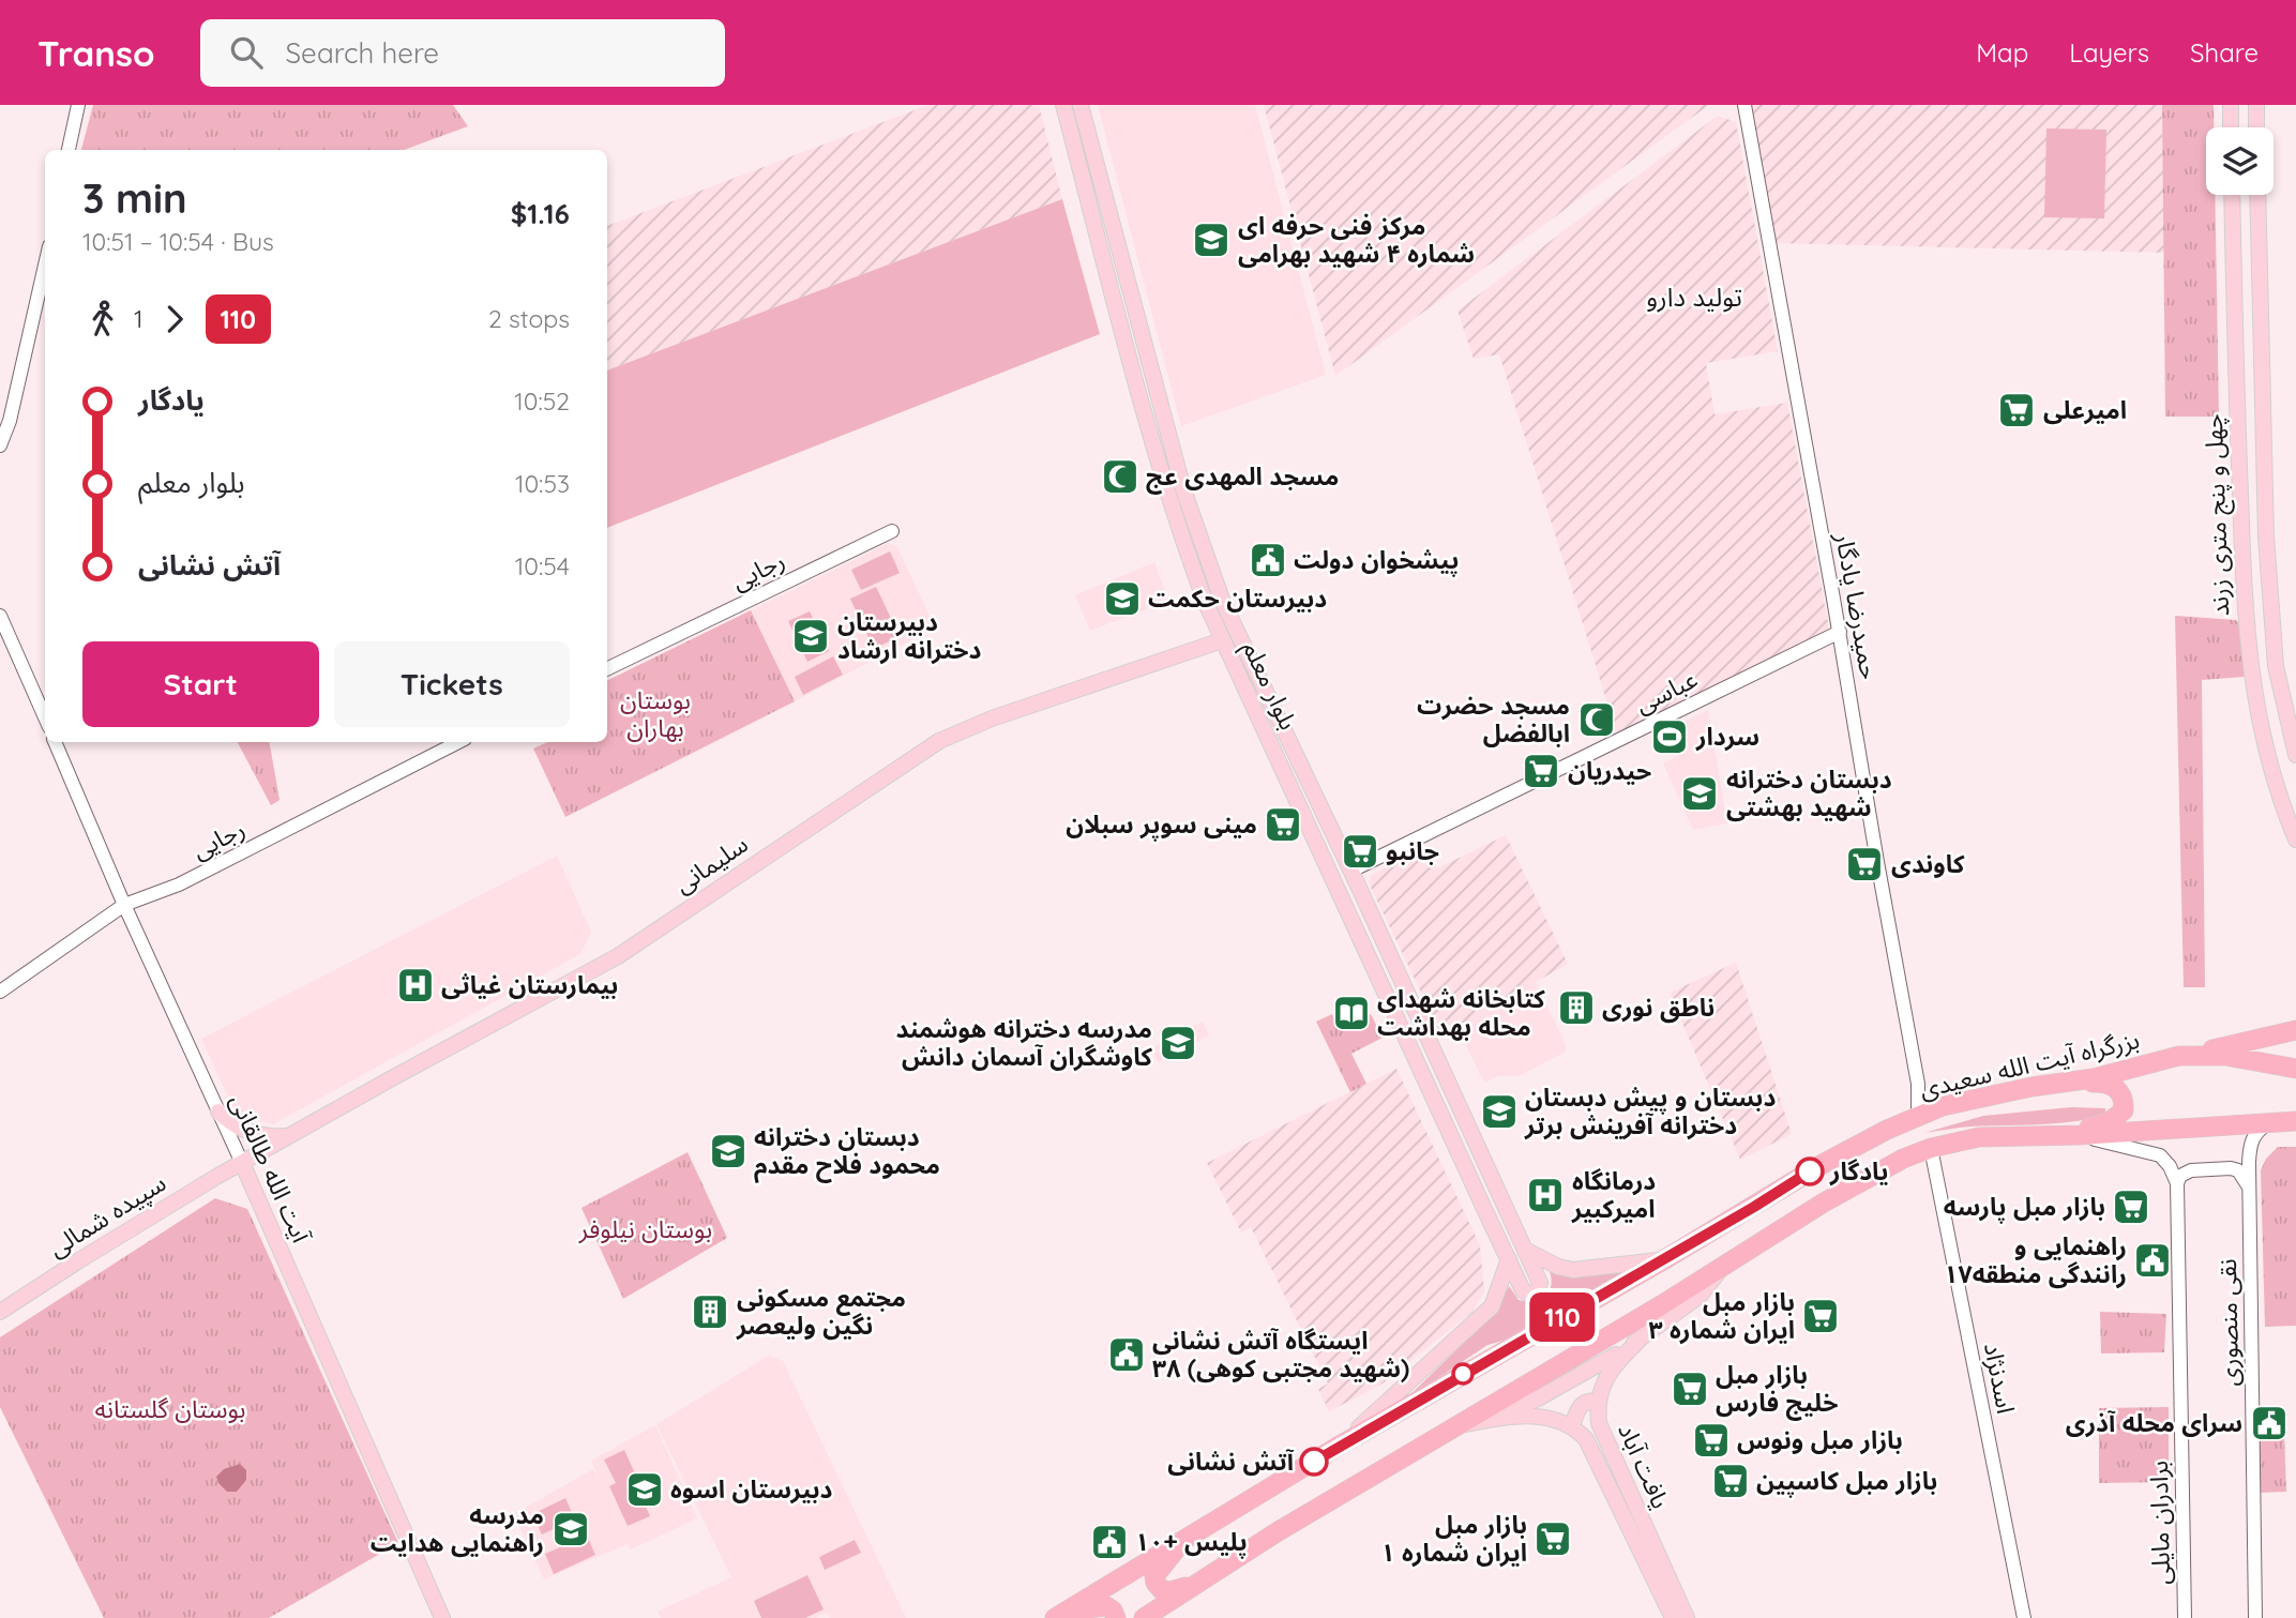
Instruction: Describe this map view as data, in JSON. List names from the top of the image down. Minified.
{"streets":{"highway":["بزرگراه آیت الله سعیدی"],"main road":["چهل و پنج متری زرند","بلوار معلم","سلیمانی","آیت الله طالقانی","سپیده شمالی","یافت آباد"],"street":["رجایی","حمیدرضا یادگار","عباسی","نقی منصوری","اسدنژاد","برادران مایلی"]},"crossings":[["رجایی","آیت الله طالقانی"],["حمیدرضا یادگار","عباسی"],["حمیدرضا یادگار","بزرگراه آیت الله سعیدی"],["بلوار معلم","عباسی"],["بلوار معلم","سلیمانی"],["سلیمانی","آیت الله طالقانی"],["سلیمانی","سپیده شمالی"],["آیت الله طالقانی","سپیده شمالی"]],"districts":["تولید دارو"],"parks":["بوستان بهاران","بوستان نیلوفر","بوستان گلستانه"],"places":{"school or university":["مرکز فنی حرفه ای شماره ۴ شهید بهرامی","دبیرستان حکمت","دبیرستان دخترانه ارشاد","دبستان دخترانه شهید بهشتی","مدرسه دخترانه هوشمند کاوشگران آسمان دانش","دبستان و پیش دبستان دخترانه آفرینش برتر","دبستان دخترانه محمود فلاح مقدم","دبیرستان اسوه","مدرسه راهنمایی هدایت"],"supermarket":["امیرعلی","حیدریان","مینی سوپر سبلان","جانبو","کاوندی","بازار مبل پارسه","بازار مبل ایران شماره ۳","بازار مبل خلیج فارس","بازار مبل ونوس","بازار مبل کاسپین","بازار مبل ایران شماره ۱"],"mosque":["مسجد المهدی عج","مسجد حضرت ابالفضل"],"public building":["پیشخوان دولت","راهنمایی و رانندگی منطقه۱۷","ایستگاه آتش نشانی ۳۸ (شهید مجتبی کوهی)","سرای محله آذری","پلیس +۱۰"],"sports":["سردار"],"hospital":["بیمارستان غیاثی","درمانگاه امیرکبیر"],"building":["ناطق نوری","مجتمع مسکونی نگین ولیعصر"],"library":["کتابخانه شهدای محله بهداشت"],"other":["یادگار","آتش نشانی"]},"lines":["bus line 110"],"page":{"header":"Transo","search":"Search here","nav":["Map","Layers","Share"],"on_map":"110","heading":["3 min","10:51 – 10:54 · Bus","$1.16"],"legs":["1","110","2 stops"],"list":[{"name":"یادگار","value":"10:52"},{"name":"بلوار معلم","value":"10:53"},{"name":"آتش نشانی","value":"10:54"}],"buttons":["Start","Tickets"]}}
